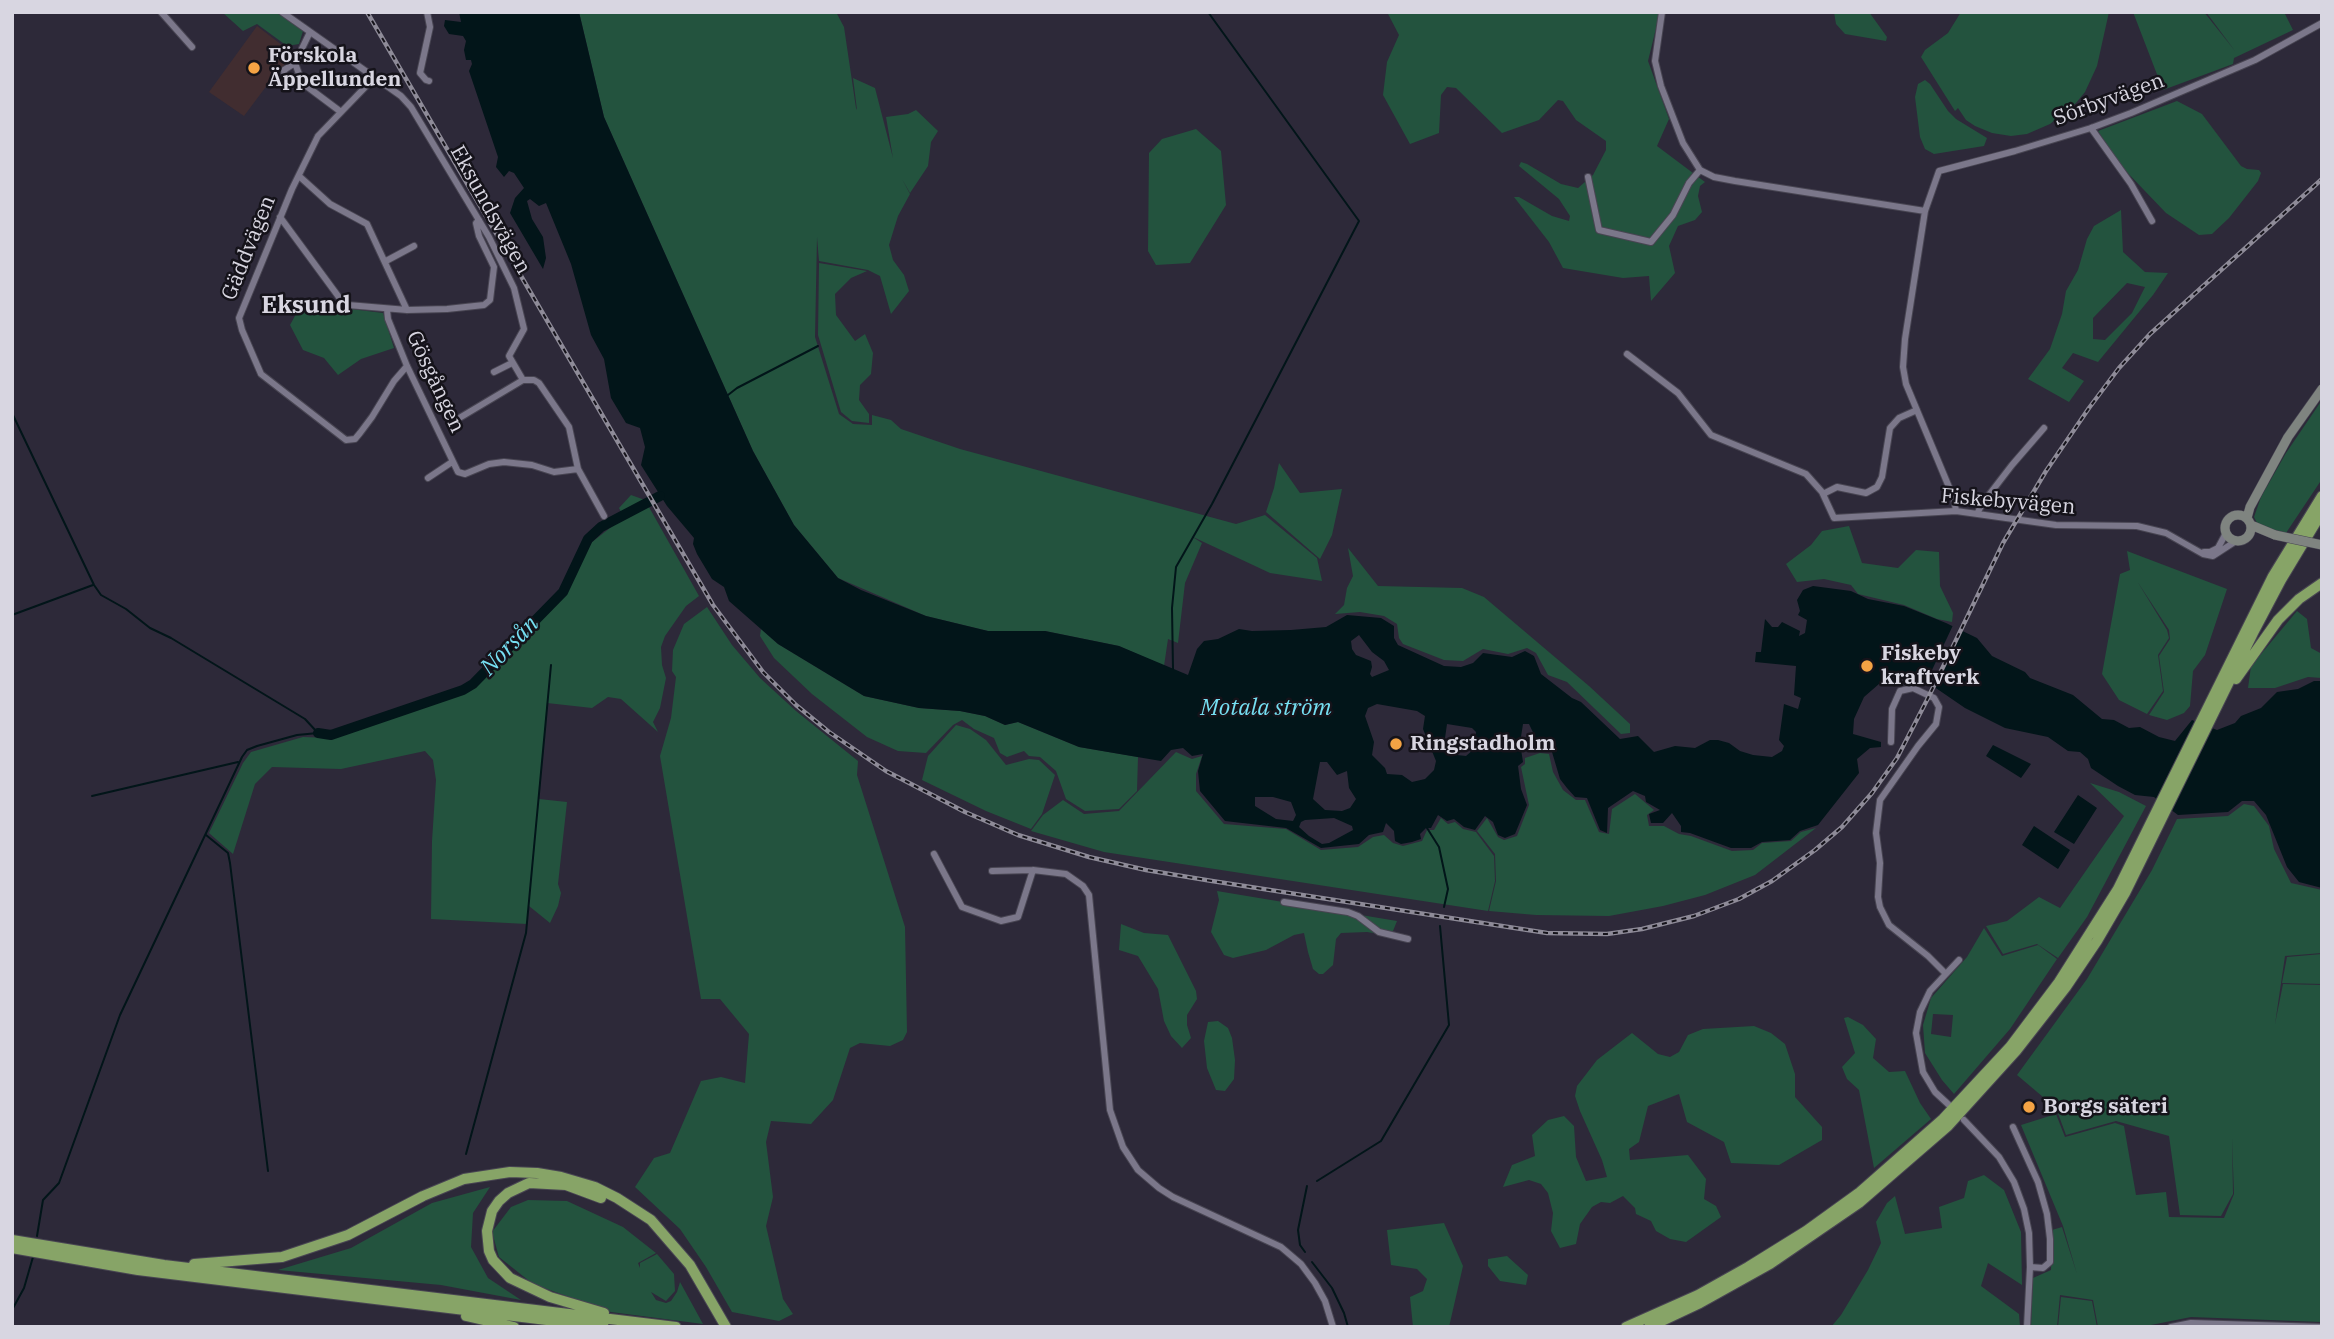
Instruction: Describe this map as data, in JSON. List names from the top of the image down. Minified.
{"streets":{"street":["Sörbyvägen","Eksundsvägen","Gäddvägen","Gösgången","Fiskebyvägen"]},"crossings":[["Sörbyvägen","Fiskebyvägen"],["Eksundsvägen","Gäddvägen"],["Gäddvägen","Gösgången"]],"districts":["Eksund"],"water":["Norsån","Motala ström"],"places":["Förskola Äppellunden","Fiskeby kraftverk","Ringstadholm","Borgs säteri"]}
